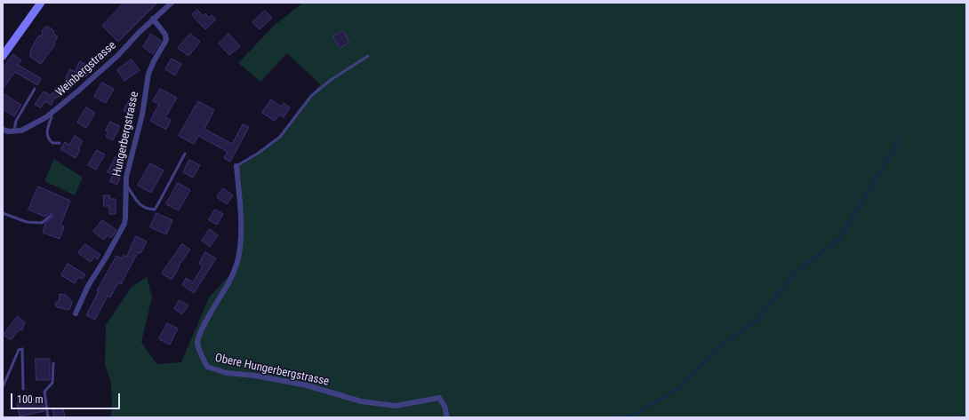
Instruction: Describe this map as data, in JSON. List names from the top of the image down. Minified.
{"streets":{"street":["Weinbergstrasse","Hungerbergstrasse","Obere Hungerbergstrasse"]},"crossings":[["Weinbergstrasse","Hungerbergstrasse"]],"scale_bar":"100 m"}
